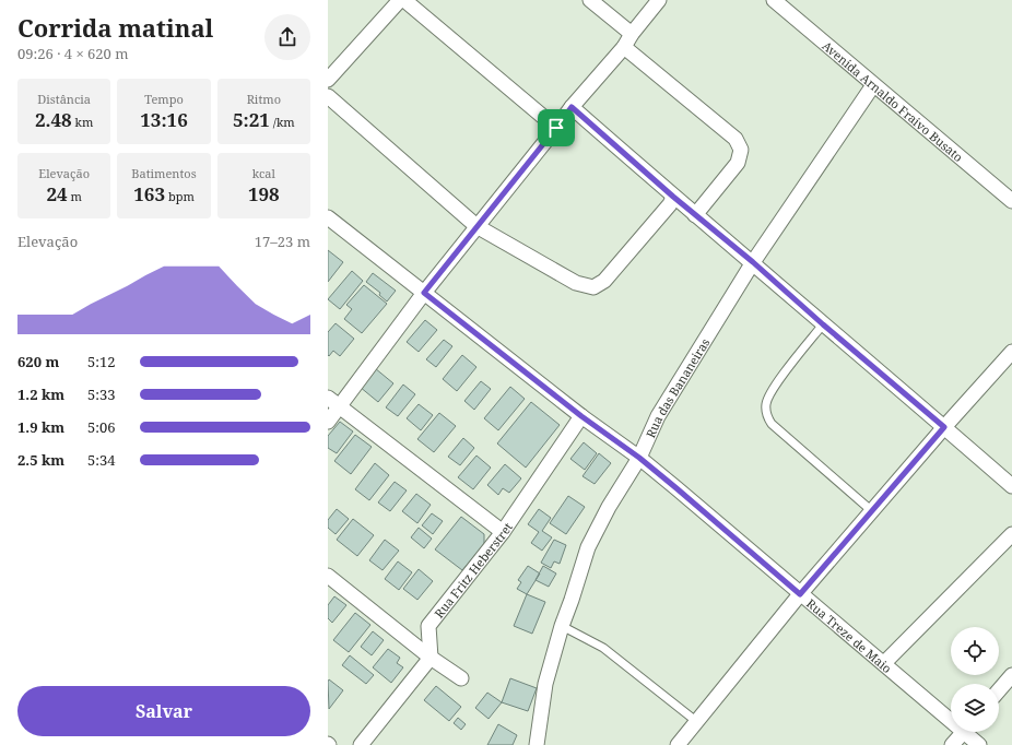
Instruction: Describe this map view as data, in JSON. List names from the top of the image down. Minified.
{"streets":{"street":["Avenida Arnaldo Fraivo Busato","Rua das Bananeiras","Rua Fritz Heberstret","Rua Treze de Maio"]},"crossings":[["Avenida Arnaldo Fraivo Busato","Rua das Bananeiras"],["Rua das Bananeiras","Rua Treze de Maio"],["Rua Fritz Heberstret","Rua Treze de Maio"]],"page":{"heading":["Corrida matinal","09:26 · 4 × 620 m"],"stats":[["Distância","2.48 km"],["Tempo","13:16"],["Ritmo","5:21 /km"],["Elevação","24 m"],["Batimentos","163 bpm"],["kcal","198"]],"chart":["Elevação","17–23 m"],"list":[{"name":"620 m","note":"5:12"},{"name":"1.2 km","note":"5:33"},{"name":"1.9 km","note":"5:06"},{"name":"2.5 km","note":"5:34"}],"buttons":"Salvar"}}
